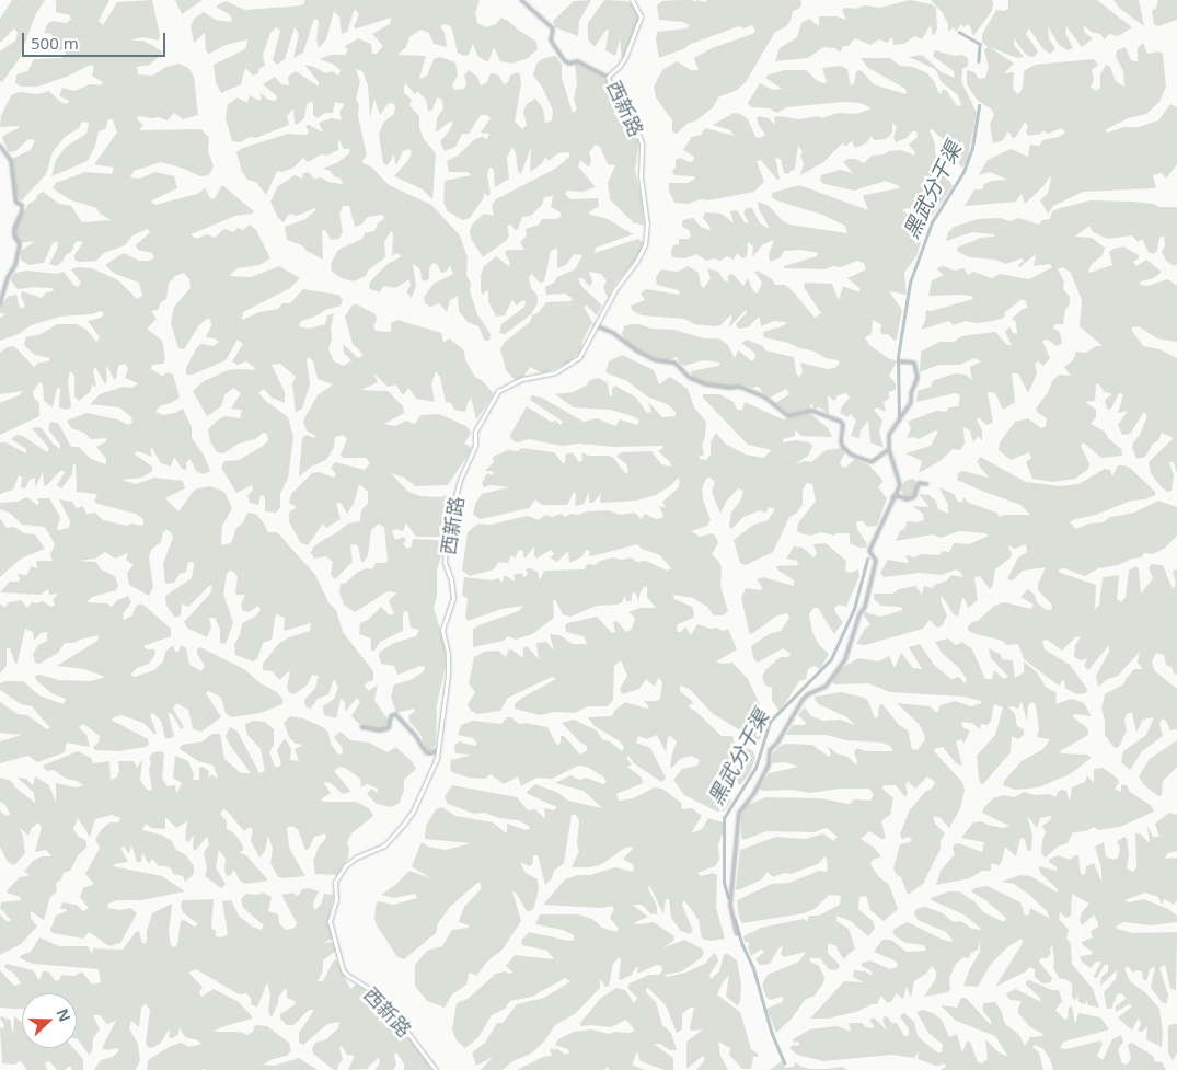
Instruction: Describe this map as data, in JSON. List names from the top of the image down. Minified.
{"streets":{"street":["西新路"]},"water":["黑武分干渠"],"scale_bar":"500 m","north":"right"}
